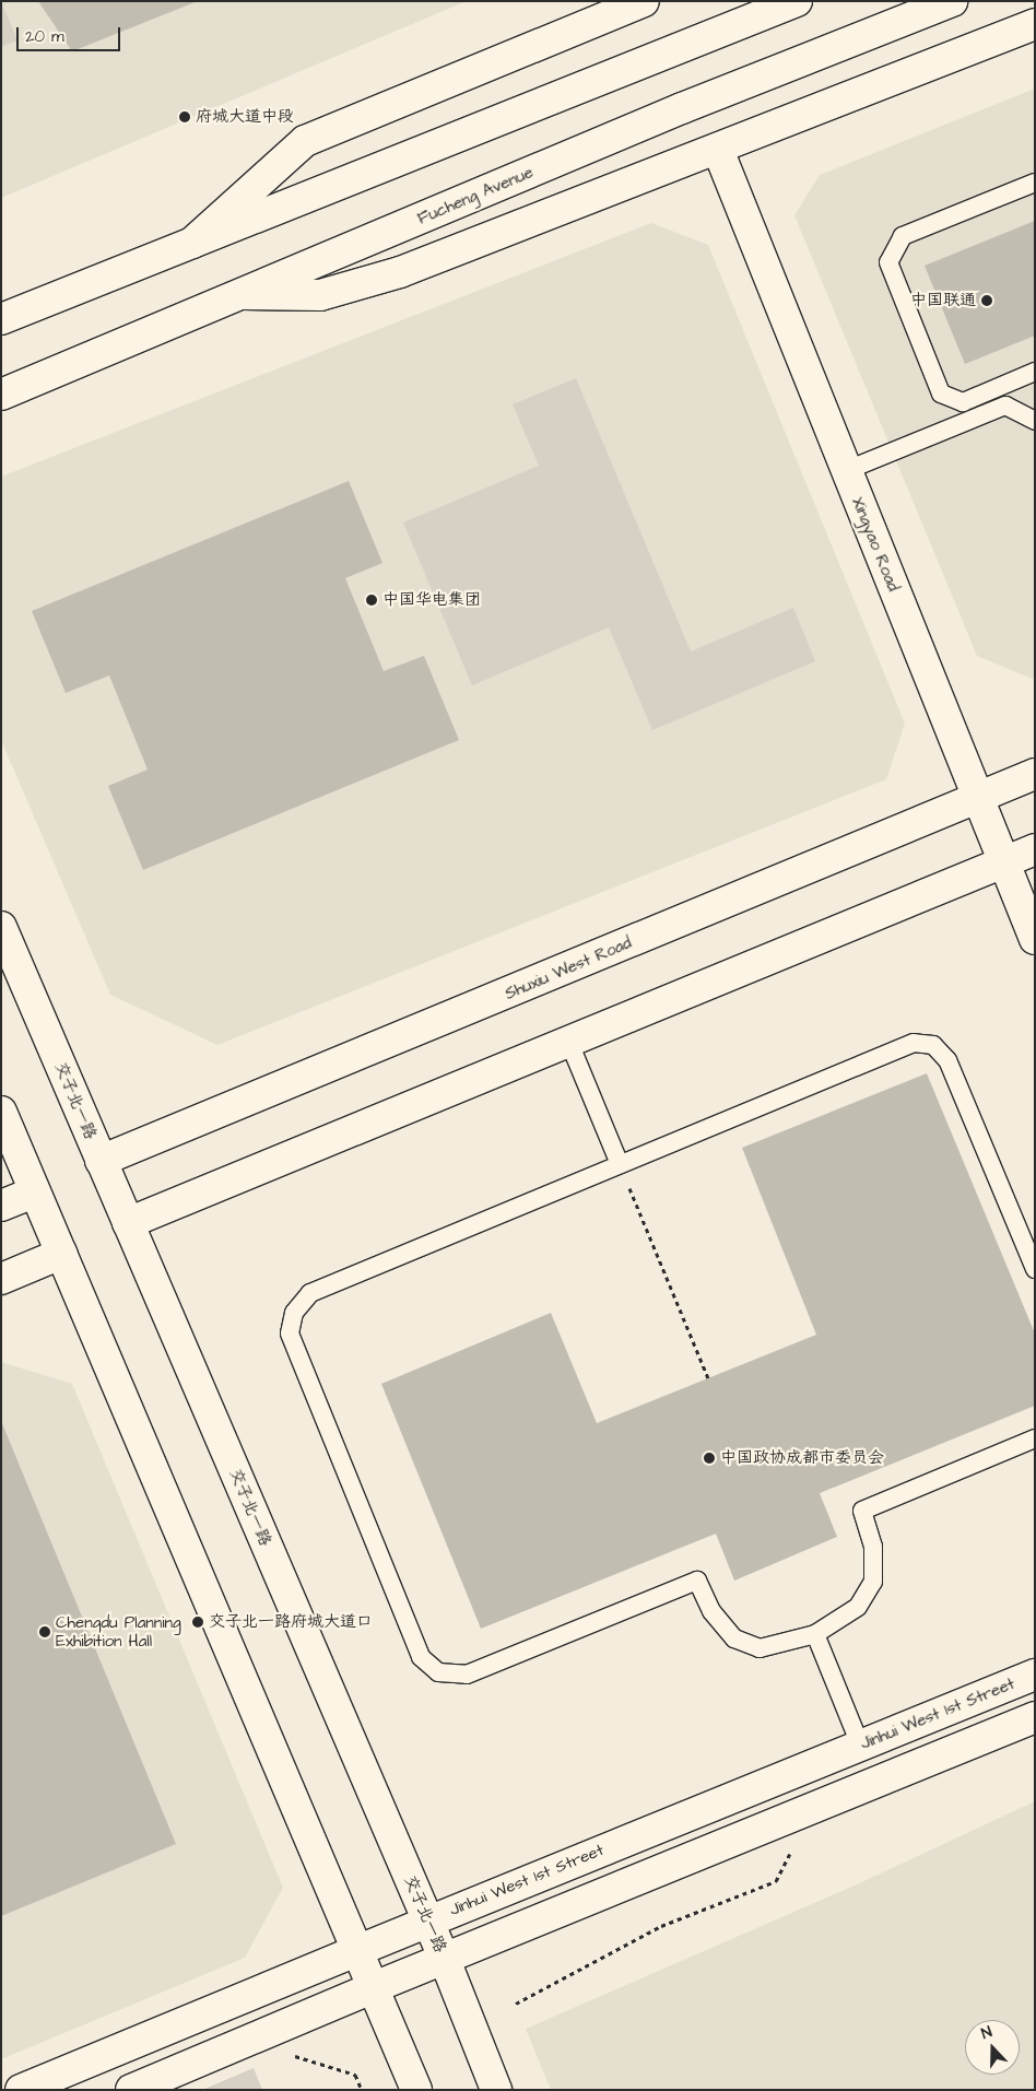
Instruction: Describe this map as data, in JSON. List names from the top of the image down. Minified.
{"streets":{"street":["Fucheng Avenue","Xingyao Road","Shuxiu West Road","交子北一路","Jinhui West 1st Street"]},"crossings":[["Xingyao Road","Shuxiu West Road"],["Shuxiu West Road","交子北一路"],["交子北一路","Jinhui West 1st Street"]],"places":["府城大道中段","中国联通","中国华电集团","中国政协成都市委员会","交子北一路府城大道口","Chengdu Planning Exhibition Hall"],"scale_bar":"20 m","north":"top"}
